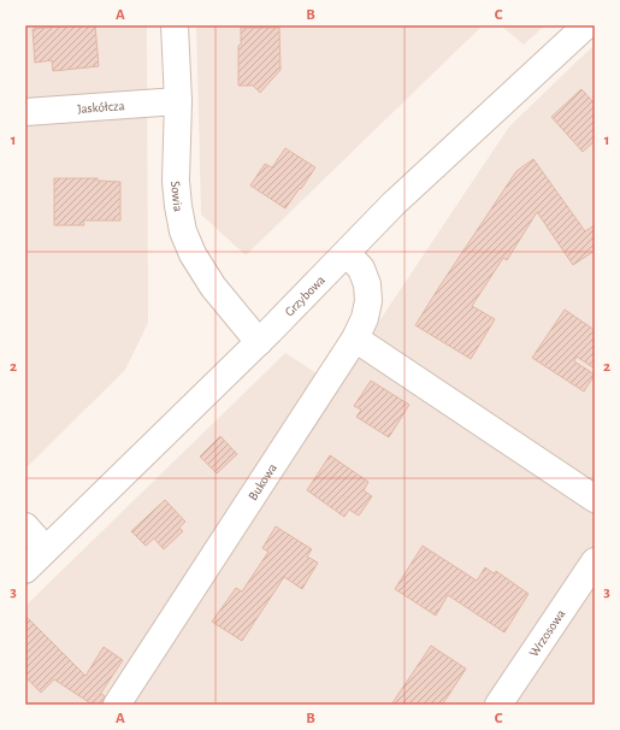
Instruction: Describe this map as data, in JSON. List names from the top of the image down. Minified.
{"streets":{"street":["Jaskółcza","Sowia","Grzybowa","Bukowa","Wrzosowa"]},"crossings":[["Jaskółcza","Sowia"],["Sowia","Grzybowa"],["Grzybowa","Bukowa"]],"grid":{"columns":["A","B","C"],"rows":["1","2","3"]}}
